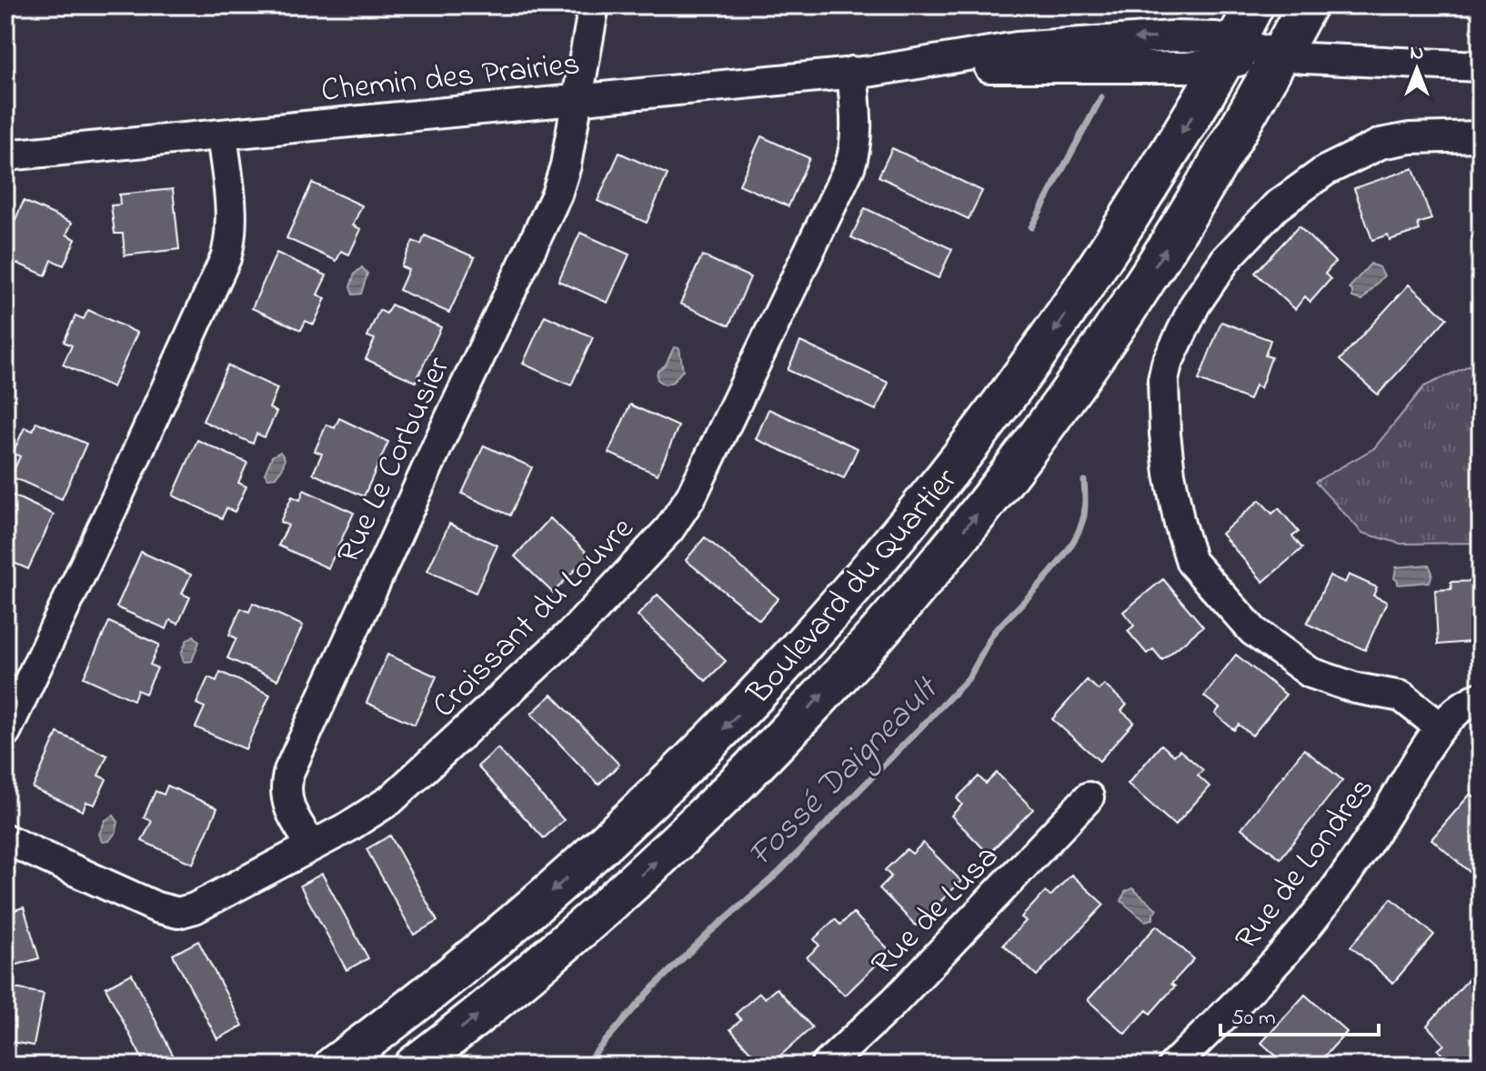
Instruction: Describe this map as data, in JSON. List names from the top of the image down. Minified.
{"streets":{"main road":["Boulevard du Quartier"],"street":["Chemin des Prairies","Rue Le Corbusier","Croissant du Louvre","Rue de Londres","Rue de Lusa"]},"crossings":[["Chemin des Prairies","Rue Le Corbusier"],["Chemin des Prairies","Boulevard du Quartier"],["Chemin des Prairies","Croissant du Louvre"],["Rue Le Corbusier","Croissant du Louvre"]],"water":["Fossé Daigneault"],"scale_bar":"50 m","north":"top"}
